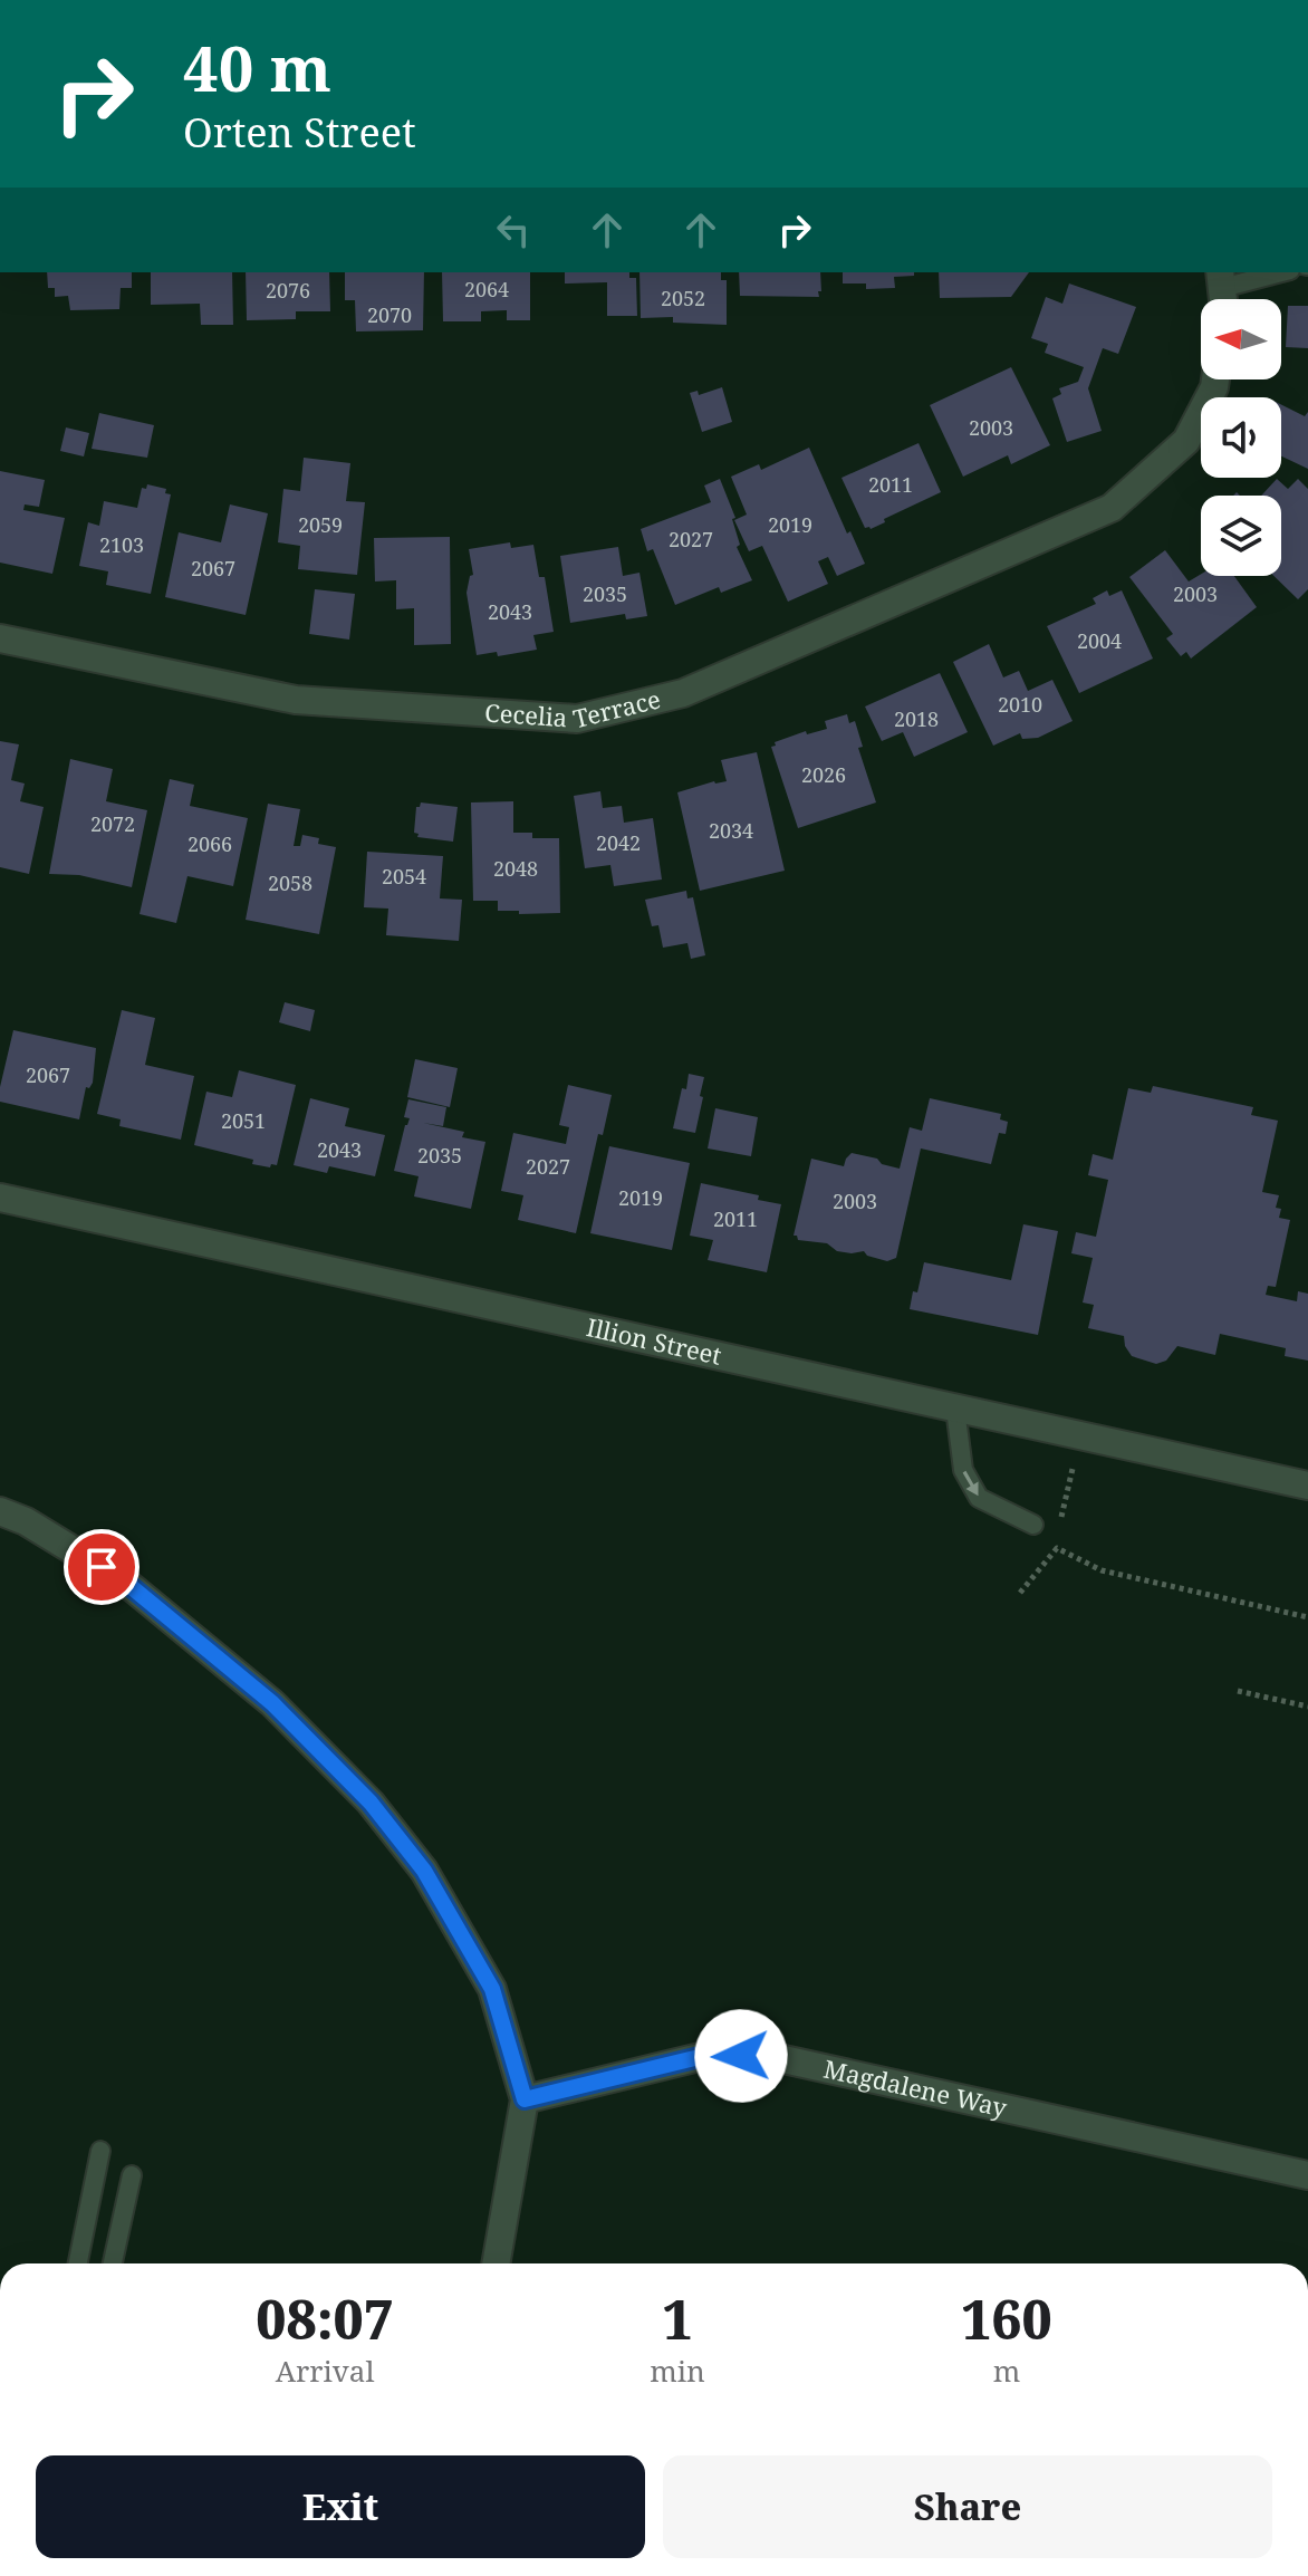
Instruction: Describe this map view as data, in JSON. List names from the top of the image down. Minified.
{"streets":{"street":["Cecelia Terrace","Illion Street","Magdalene Way"]},"house_numbers":["2064","2076","2052","2070","2003","2011","2059","2019","2027","2103","2067","2035","2003","2043","2004","2010","2018","2026","2072","2034","2042","2066","2048","2054","2058","2067","2051","2043","2035","2027","2019","2003","2011"],"north":"left","page":{"turn":["40 m","Orten Street"],"eta":["08:07","Arrival","1","min","160","m"],"buttons":["Exit","Share"]}}
